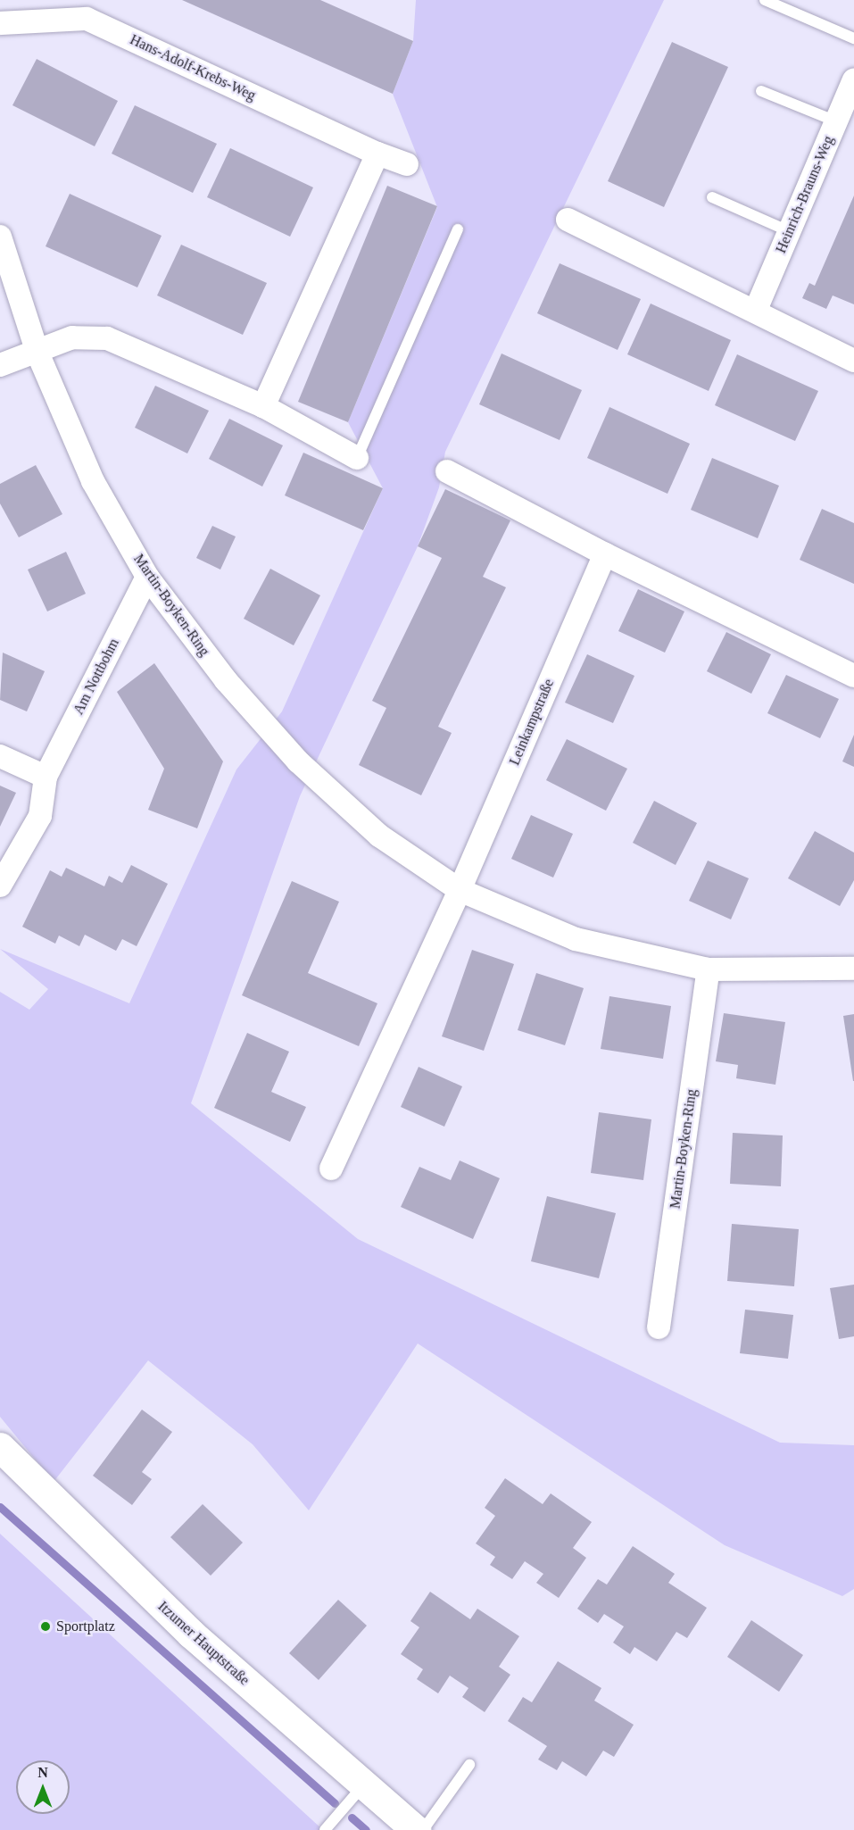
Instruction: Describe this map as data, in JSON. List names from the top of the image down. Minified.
{"streets":{"main road":["Itzumer Hauptstraße"],"street":["Hans-Adolf-Krebs-Weg","Heinrich-Brauns-Weg","Martin-Boyken-Ring","Am Nottbohm","Leinkampstraße"]},"crossings":[["Martin-Boyken-Ring","Am Nottbohm"],["Martin-Boyken-Ring","Leinkampstraße"]],"places":["Sportplatz"],"north":"top"}
